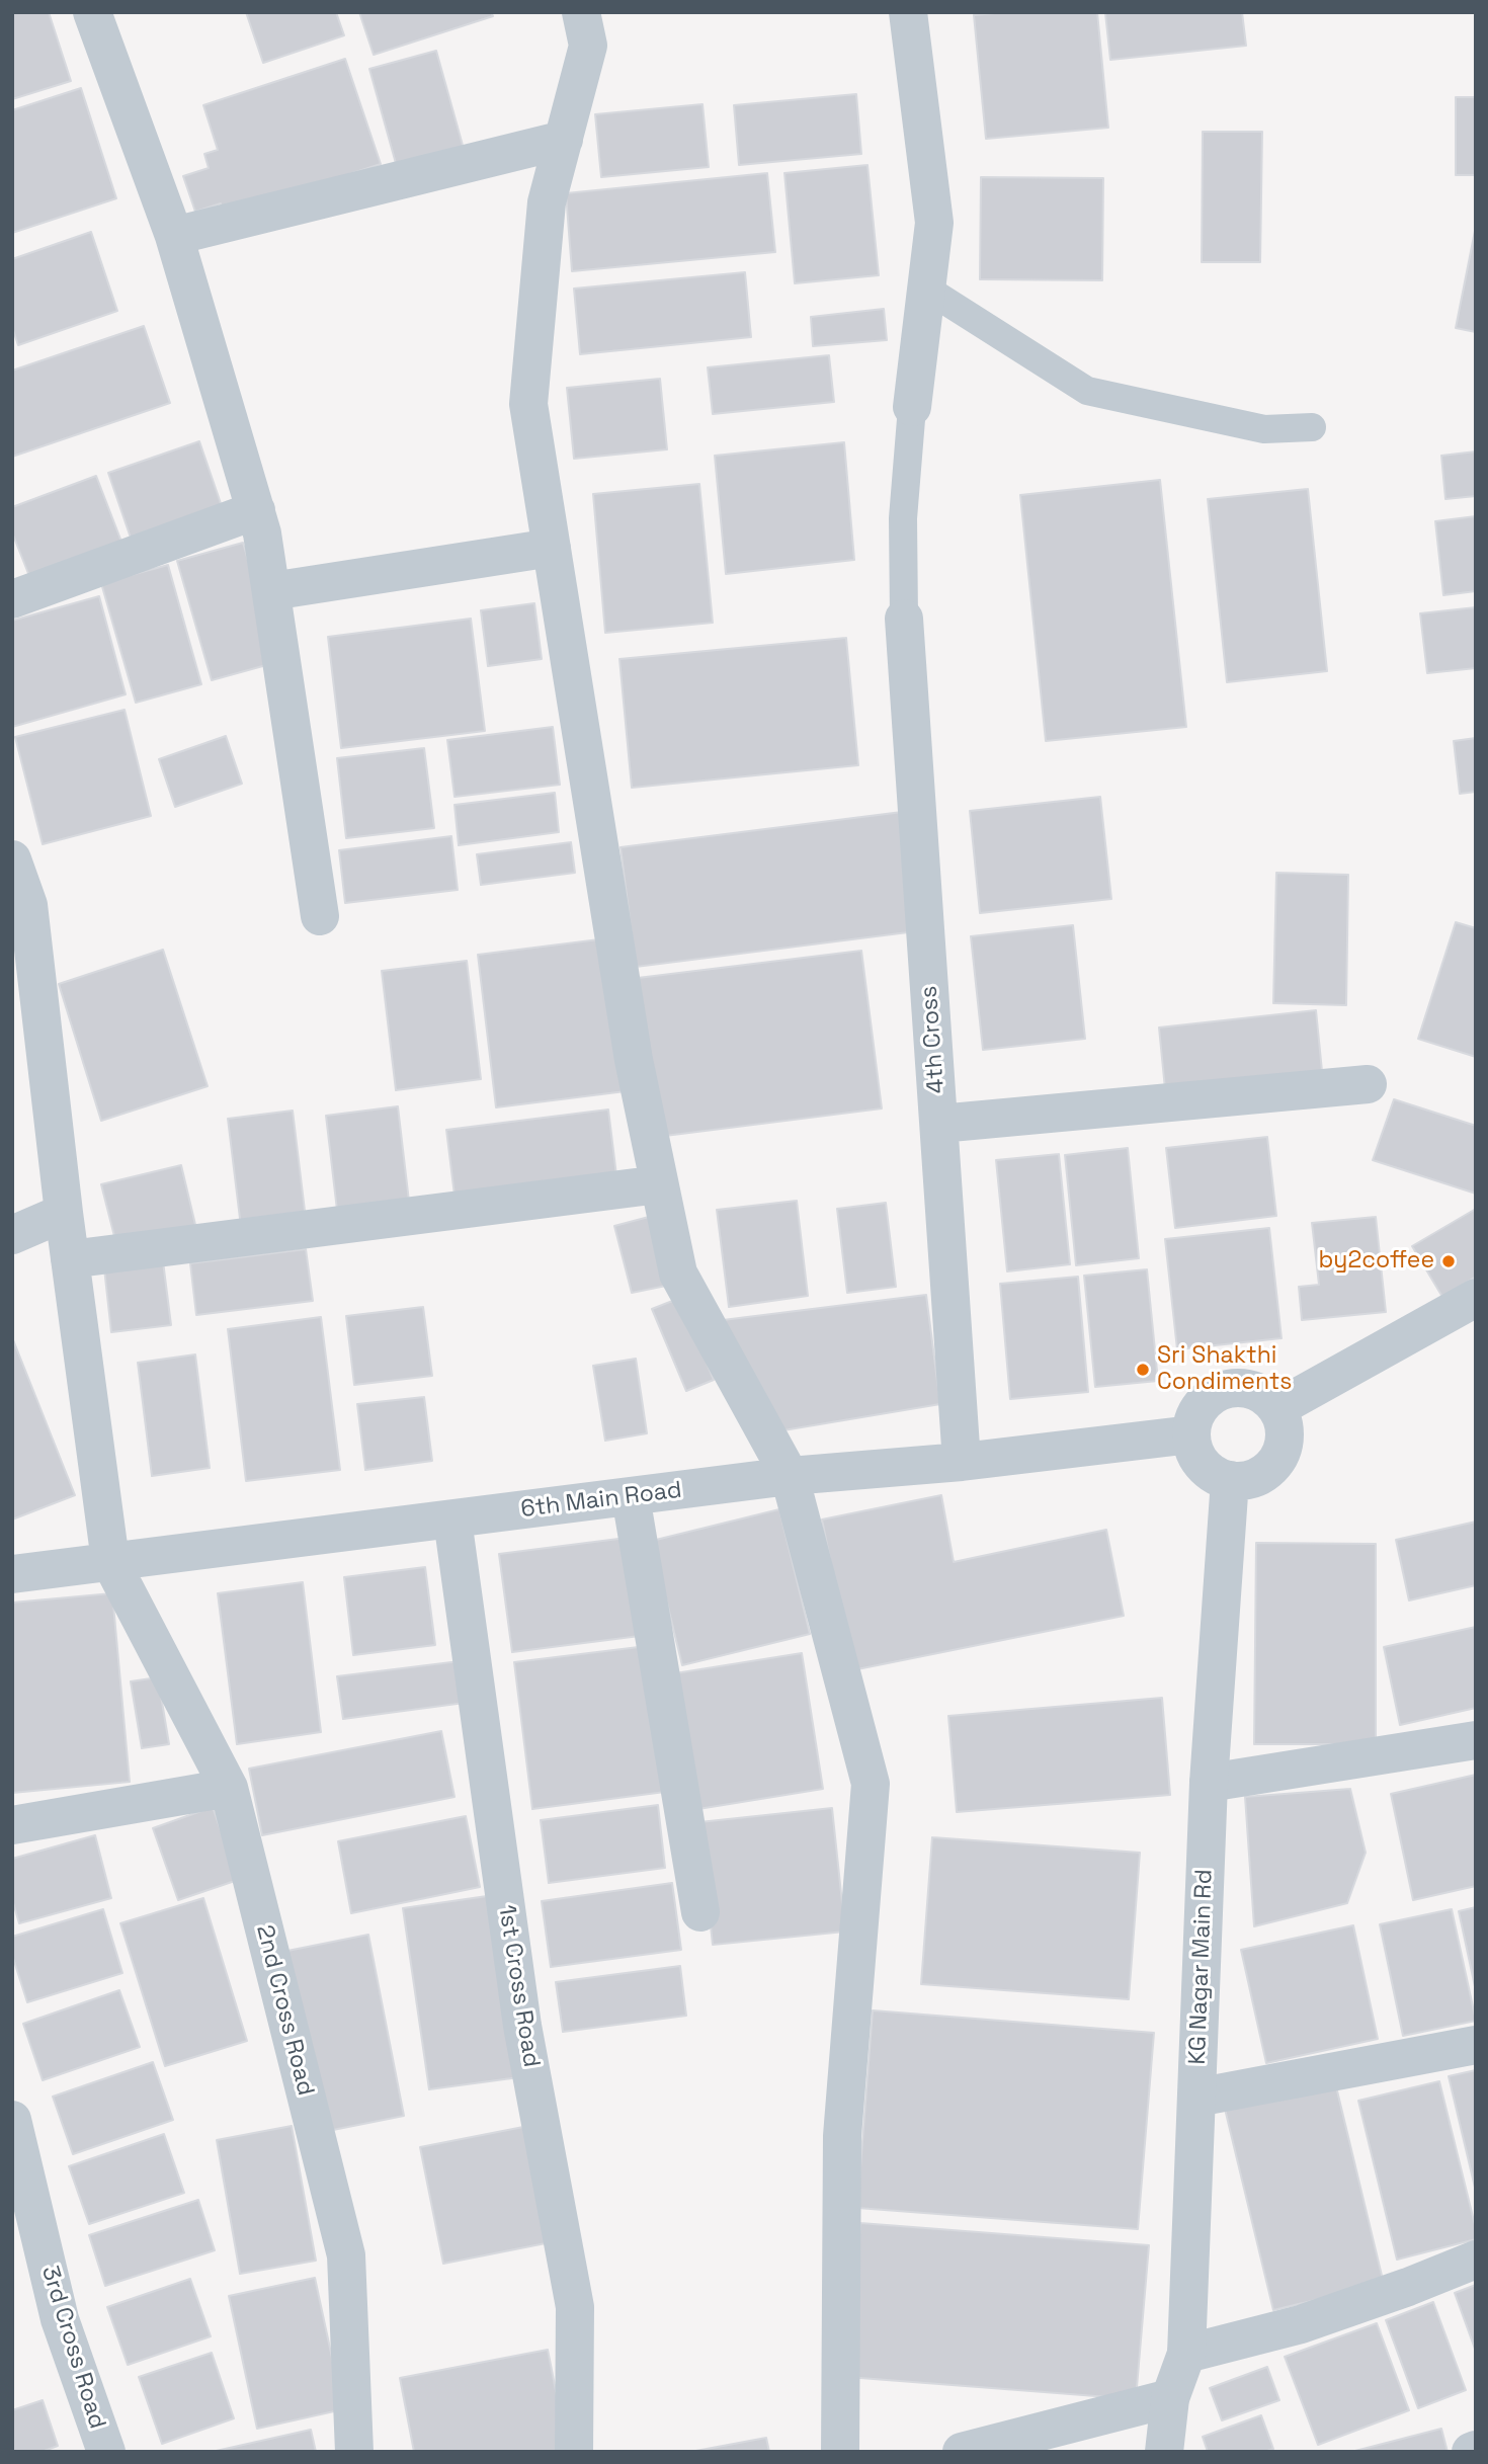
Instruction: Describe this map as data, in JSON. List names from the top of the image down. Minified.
{"streets":{"street":["4th Cross","6th Main Road","KG Nagar Main Rd","1st Cross Road","2nd Cross Road","3rd Cross Road"]},"crossings":[["4th Cross","6th Main Road"],["6th Main Road","KG Nagar Main Rd"],["6th Main Road","1st Cross Road"],["6th Main Road","2nd Cross Road"]],"places":["by2coffee","Sri Shakthi Condiments"]}
